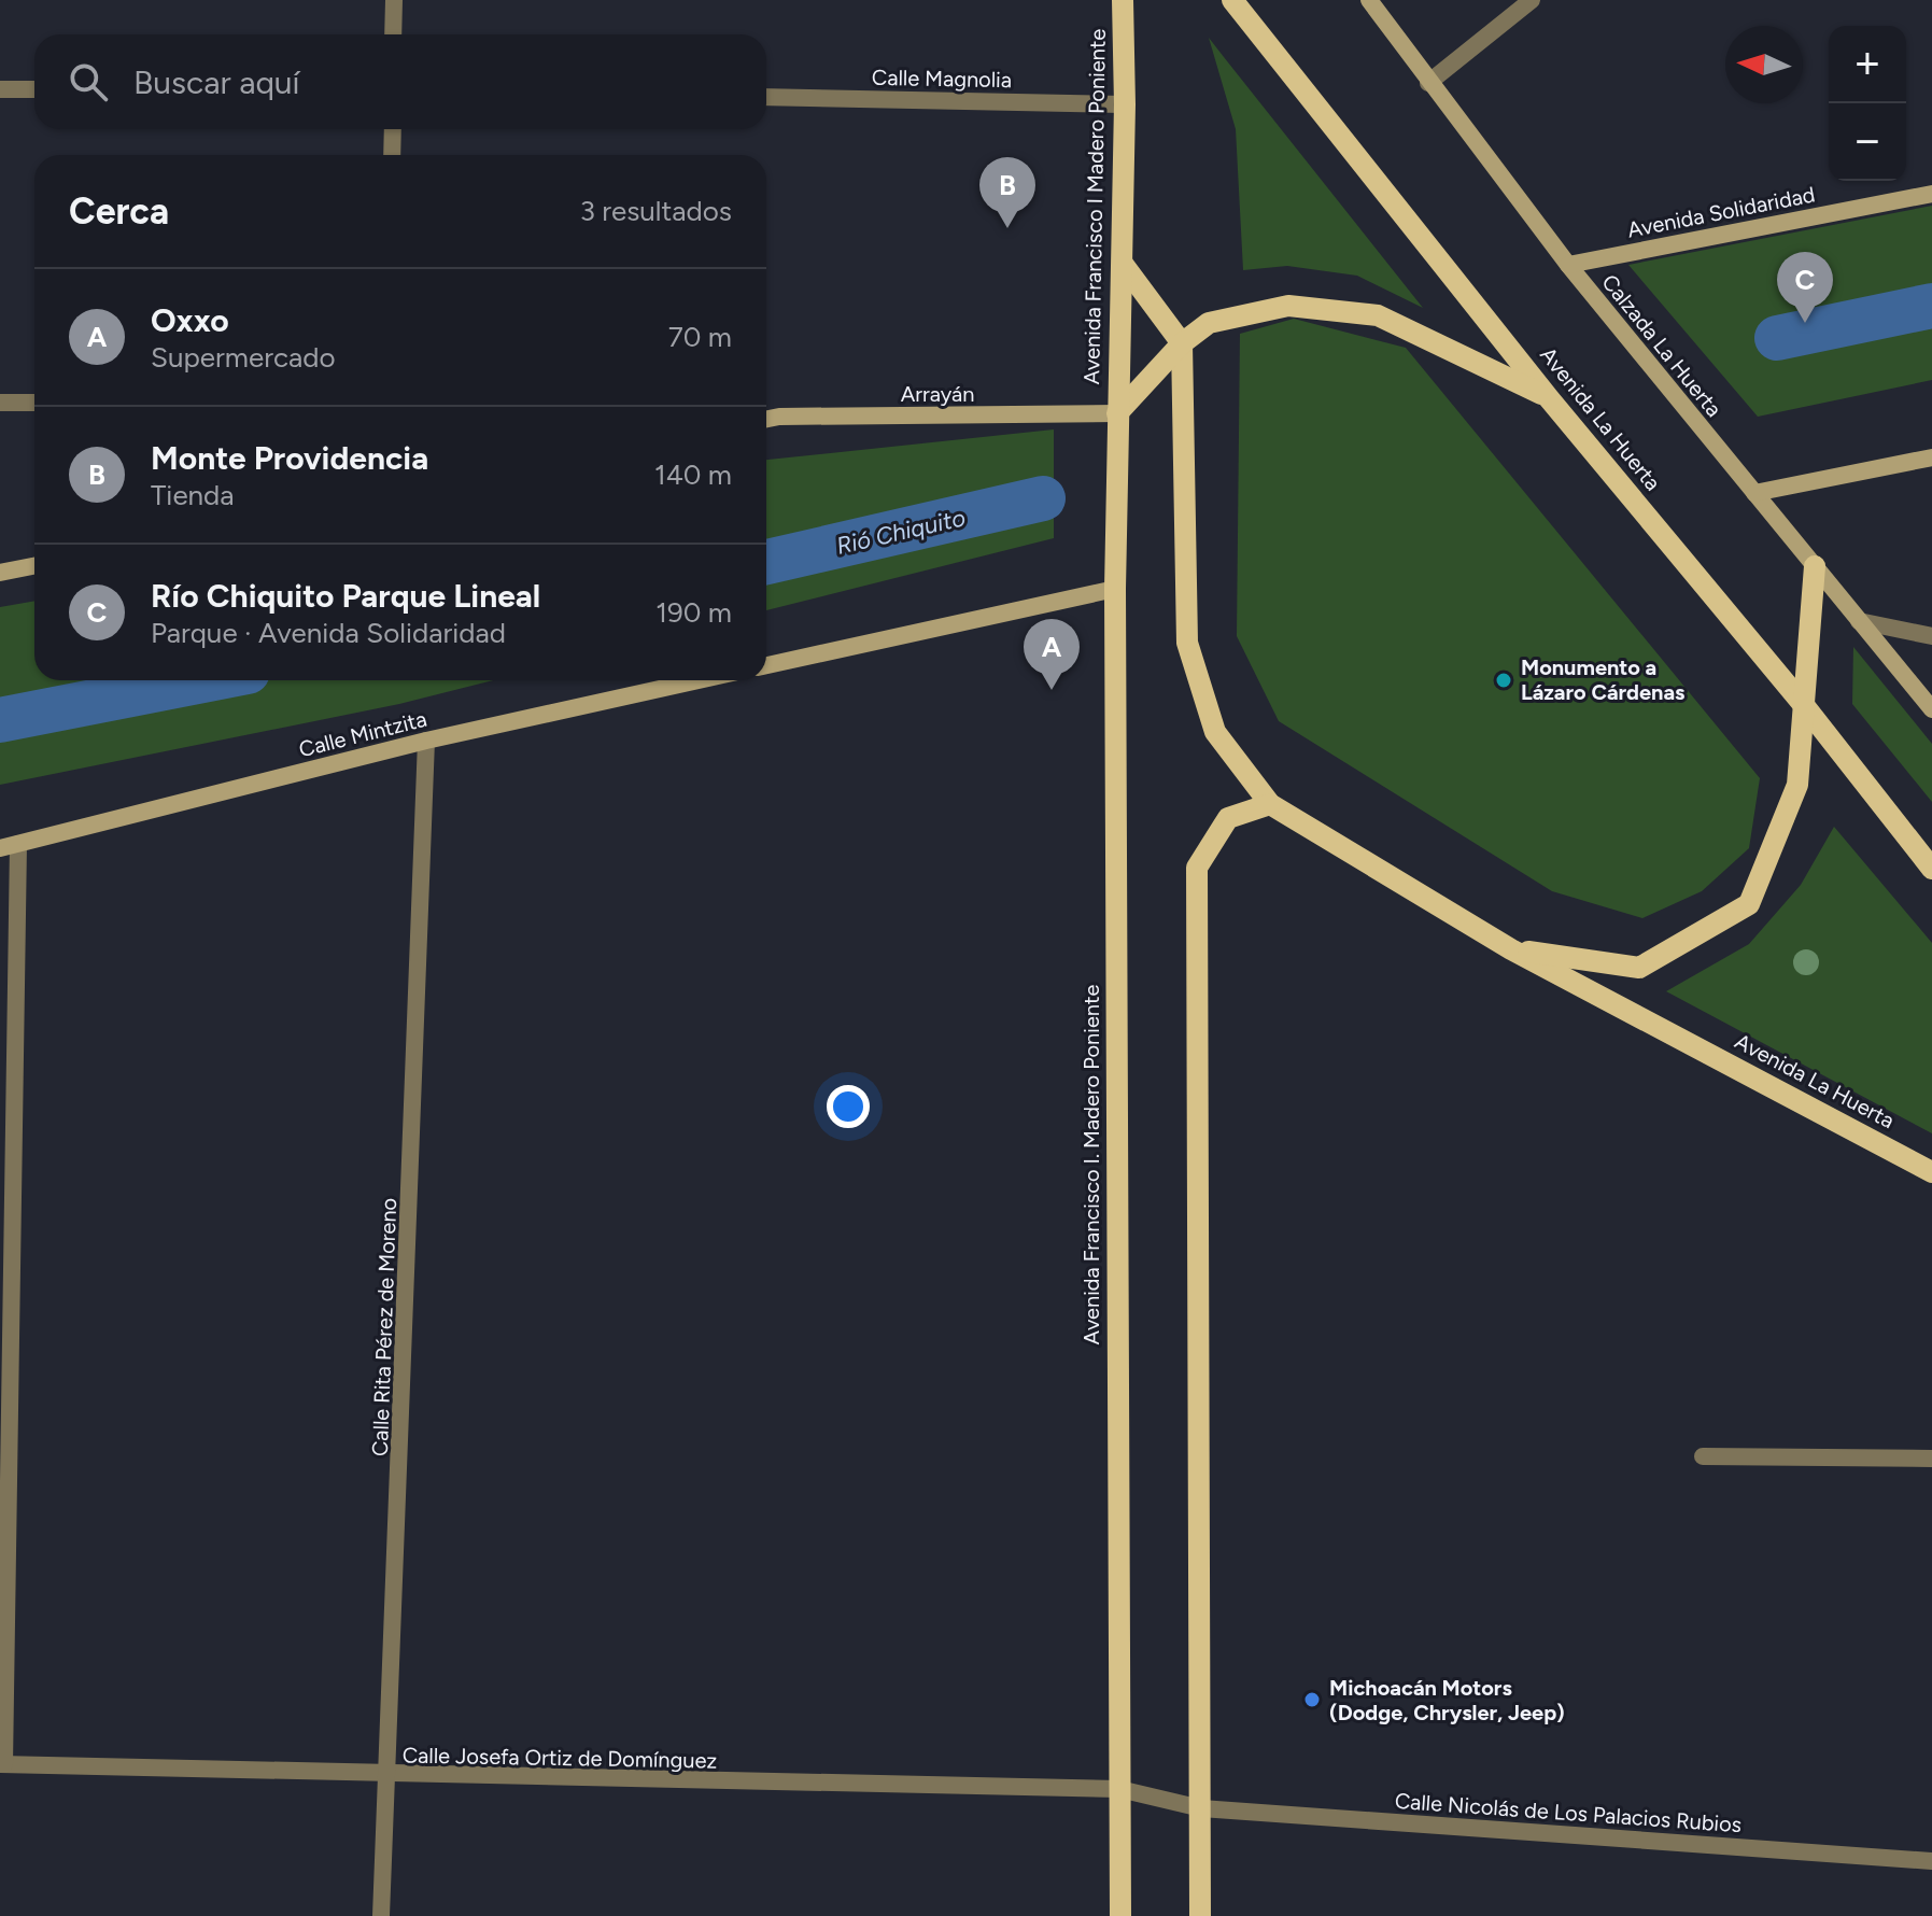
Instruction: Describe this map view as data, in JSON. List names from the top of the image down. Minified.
{"streets":{"main road":["Avenida Francisco I Madero Poniente","Avenida La Huerta","Avenida Francisco I. Madero Poniente"],"street":["Calle Magnolia","Avenida Solidaridad","Calzada La Huerta","Arrayán","Calle Mintzita","Calle Rita Pérez de Moreno","Calle Josefa Ortiz de Domínguez","Calle Nicolás de Los Palacios Rubios"]},"crossings":[["Calle Magnolia","Avenida Francisco I Madero Poniente"],["Avenida Francisco I Madero Poniente","Arrayán"],["Avenida Francisco I Madero Poniente","Avenida Francisco I. Madero Poniente"],["Avenida Solidaridad","Calzada La Huerta"],["Arrayán","Avenida Francisco I. Madero Poniente"],["Calle Mintzita","Calle Rita Pérez de Moreno"],["Avenida Francisco I. Madero Poniente","Calle Josefa Ortiz de Domínguez"],["Calle Rita Pérez de Moreno","Calle Josefa Ortiz de Domínguez"],["Calle Josefa Ortiz de Domínguez","Calle Nicolás de Los Palacios Rubios"]],"water":["Rió Chiquito"],"places":["Monumento a Lázaro Cárdenas","Michoacán Motors (Dodge, Chrysler, Jeep)"],"north":"left","page":{"map_buttons":["+","−"],"search":"Buscar aquí","heading":["Cerca","3 resultados"],"pins":["B","C","A"],"list":[{"mark":"A","name":"Oxxo","note":"Supermercado","value":"70 m"},{"mark":"B","name":"Monte Providencia","note":"Tienda","value":"140 m"},{"mark":"C","name":"Río Chiquito Parque Lineal","note":"Parque · Avenida Solidaridad","value":"190 m"}]}}
